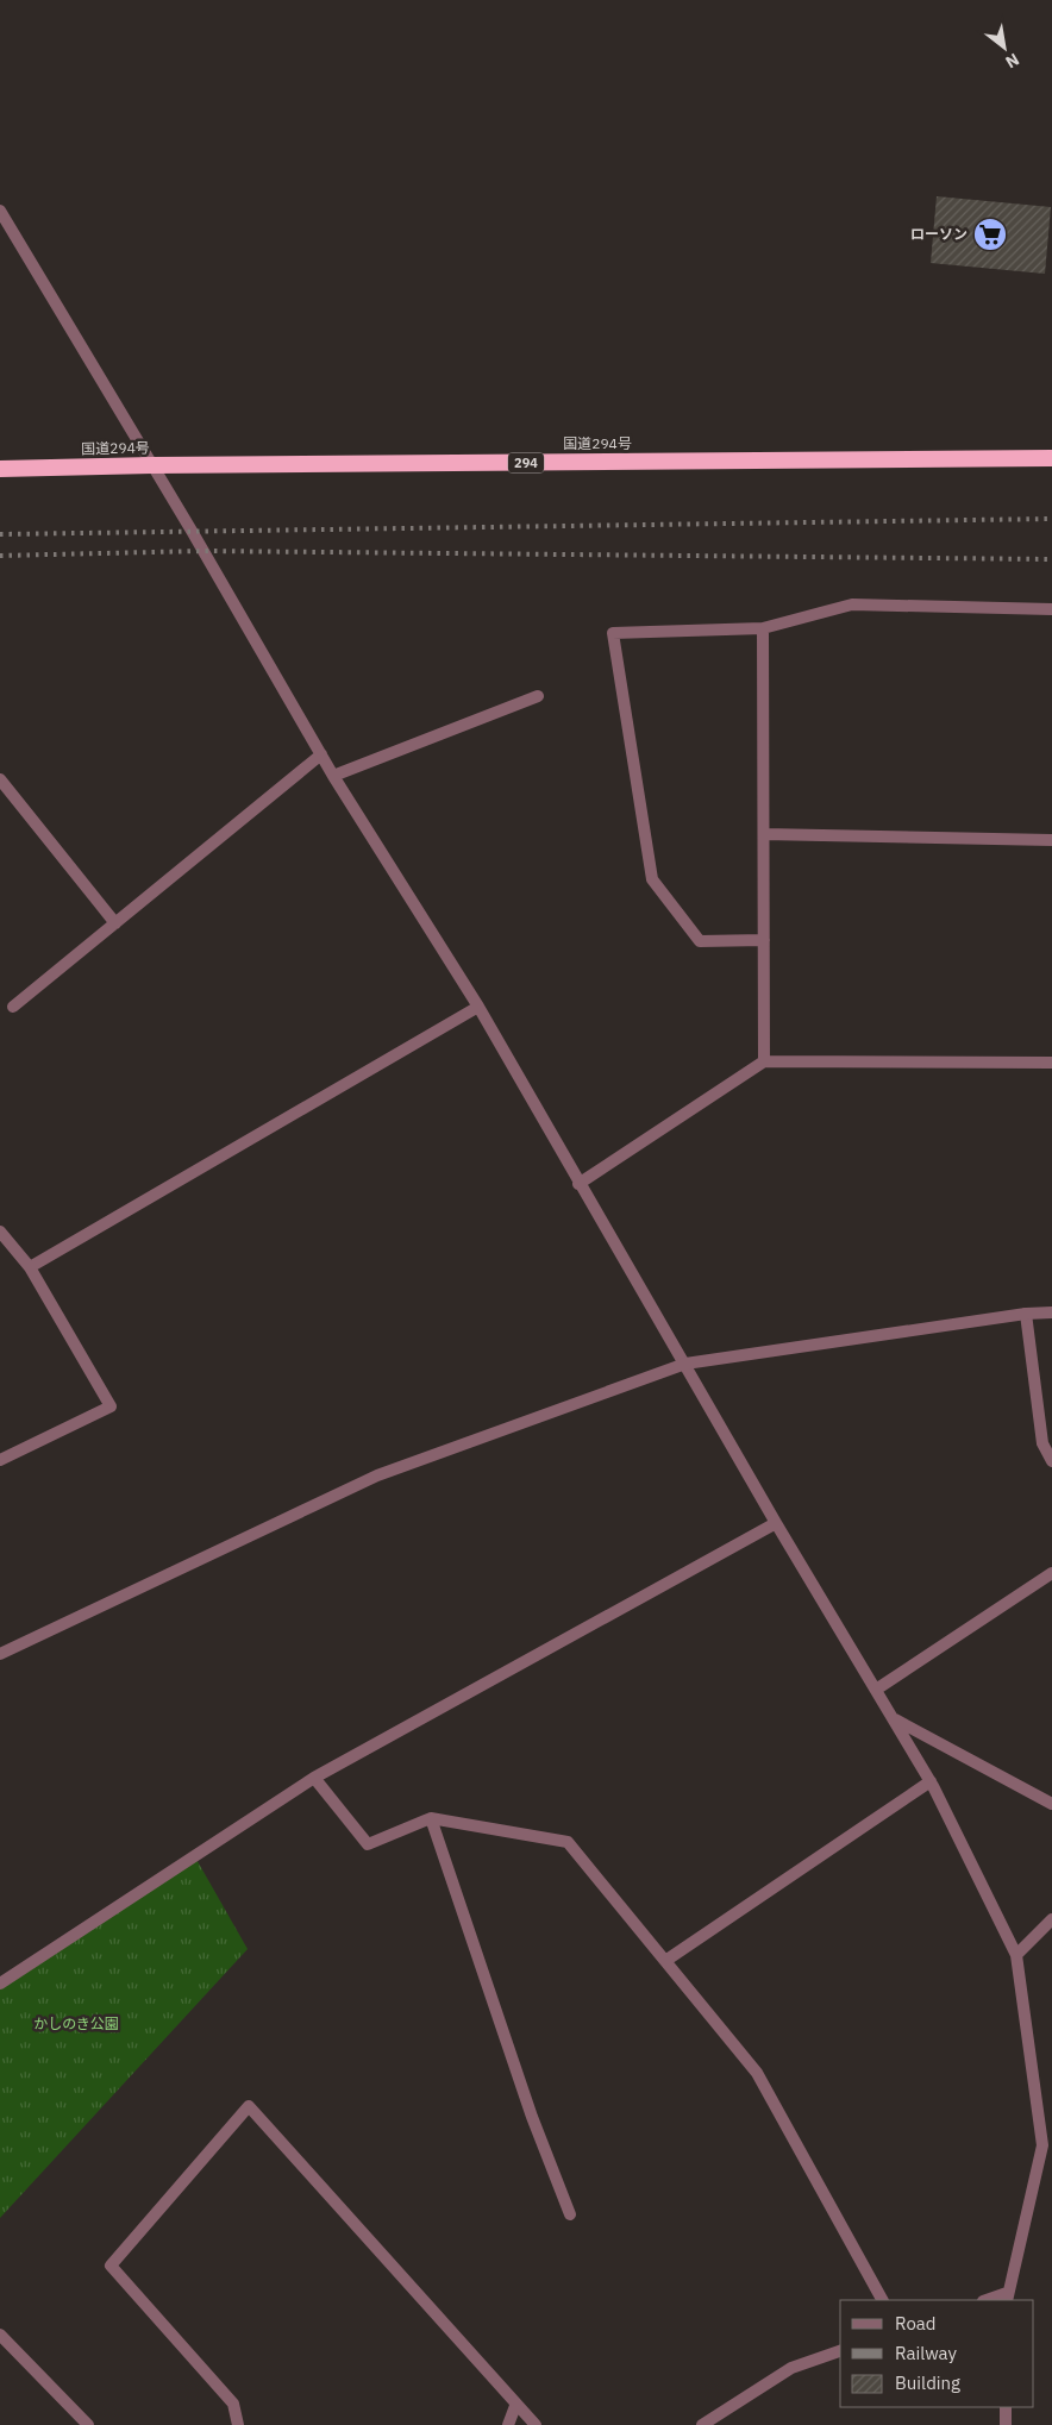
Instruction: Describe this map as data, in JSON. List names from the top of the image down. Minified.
{"streets":{"highway":["国道294号","294"]},"parks":["かしのき公園"],"places":{"supermarket":["ローソン"]},"legend":["Road","Railway","Building"],"north":"bottom right"}
